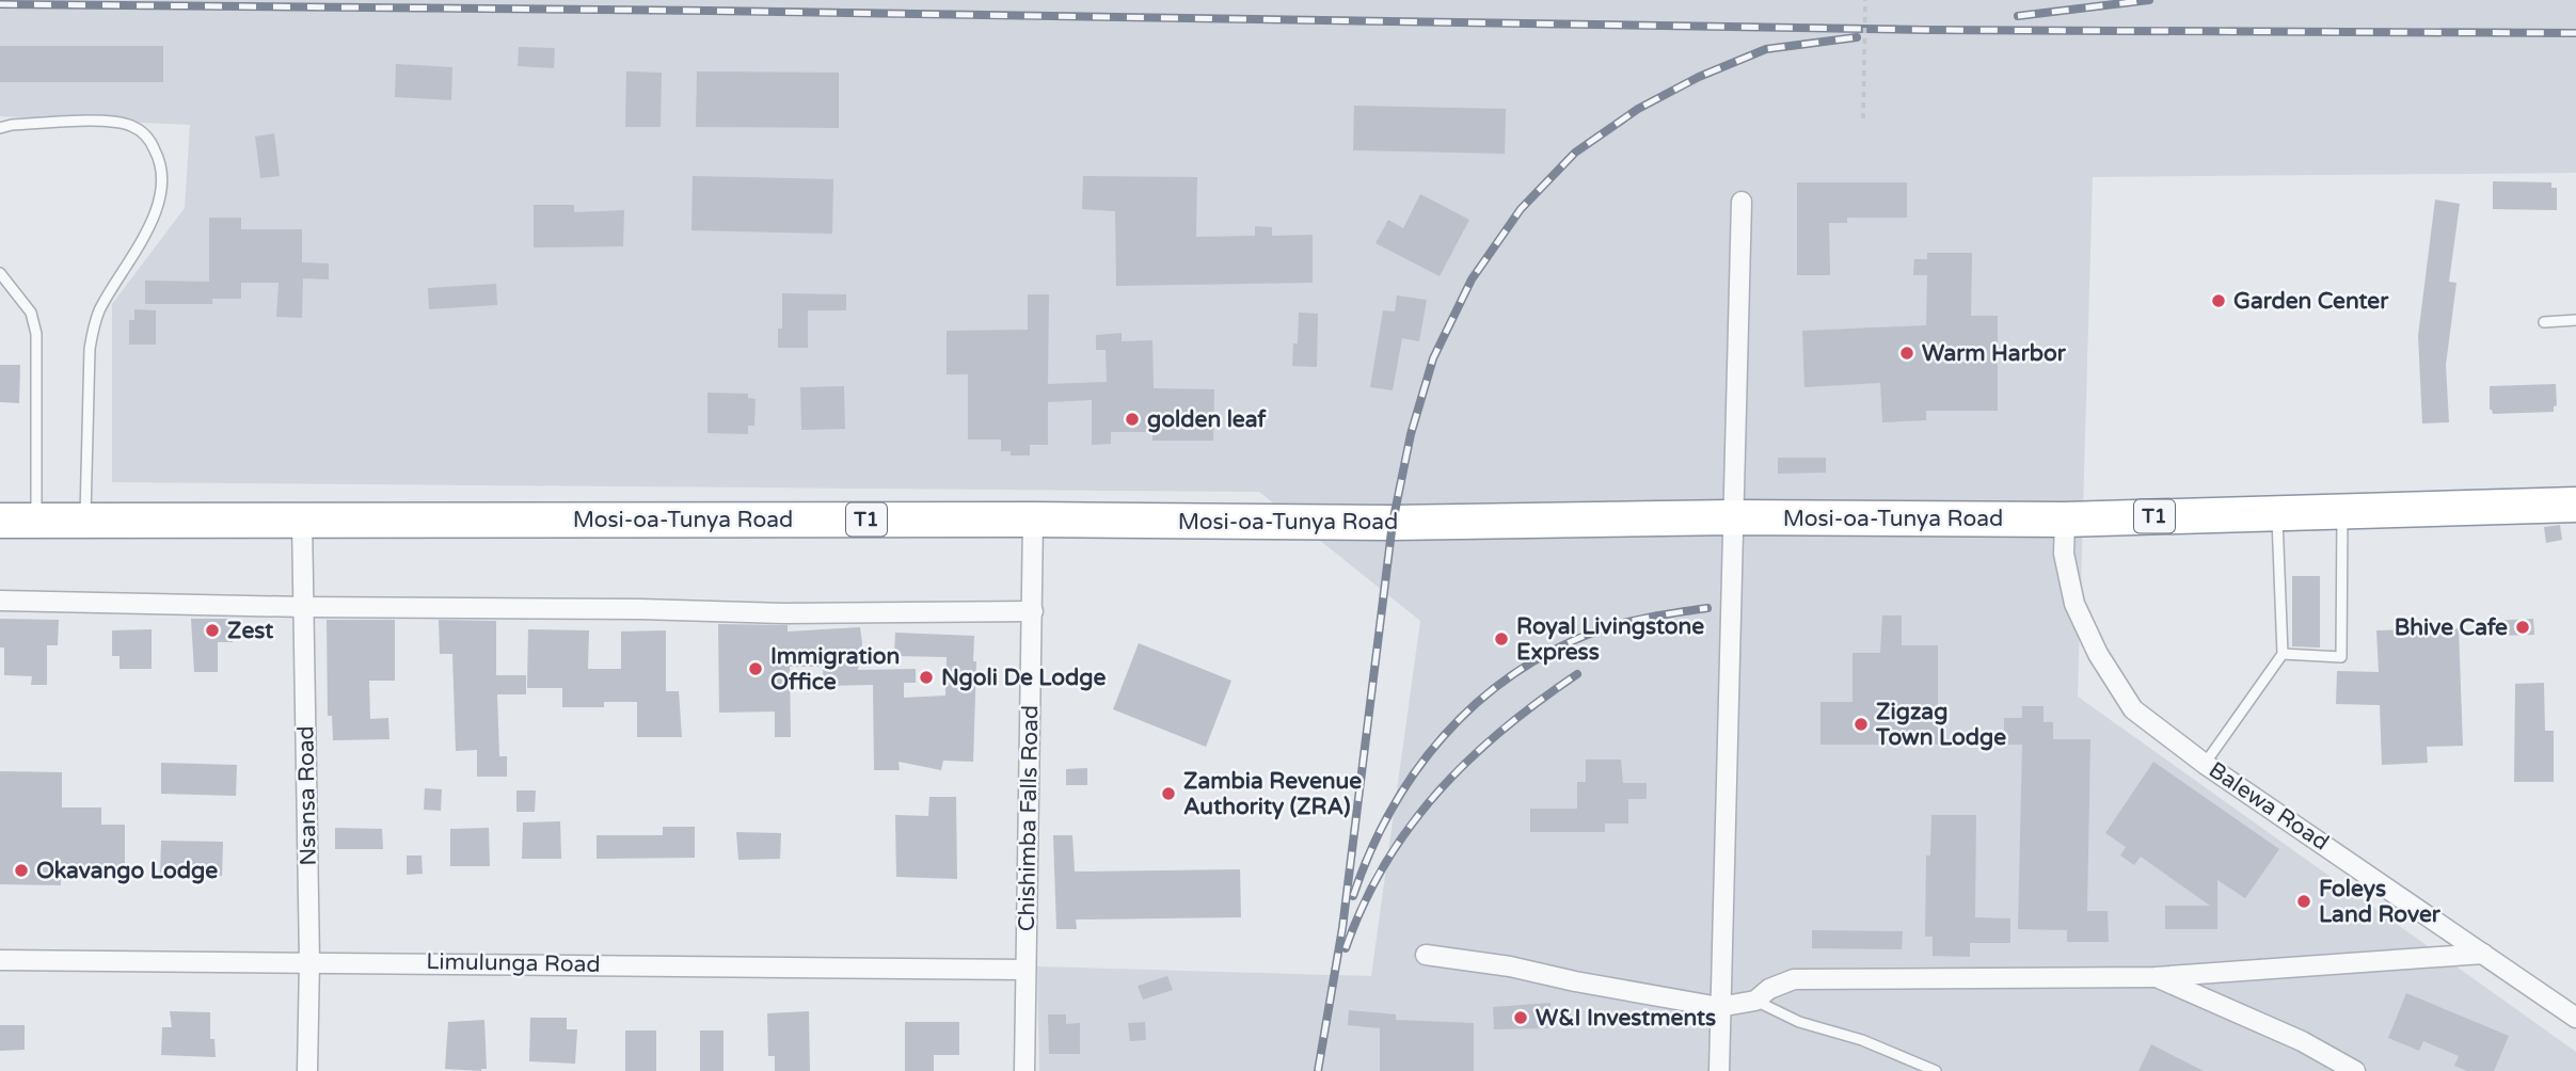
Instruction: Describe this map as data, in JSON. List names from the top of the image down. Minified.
{"streets":{"highway":["T1","Mosi-oa-Tunya Road"],"street":["Nsansa Road","Balewa Road","Chishimba Falls Road","Limulunga Road"]},"crossings":[["Mosi-oa-Tunya Road","Nsansa Road"],["Mosi-oa-Tunya Road","Balewa Road"],["Mosi-oa-Tunya Road","Chishimba Falls Road"],["Nsansa Road","Limulunga Road"],["Chishimba Falls Road","Limulunga Road"]],"places":["Garden Center","Warm Harbor","golden leaf","Bhive Cafe","Zest","Royal Livingstone Express","Immigration Office","Ngoli De Lodge","Zigzag Town Lodge","Zambia Revenue Authority (ZRA)","Okavango Lodge","Foleys Land Rover","W&I Investments"]}
